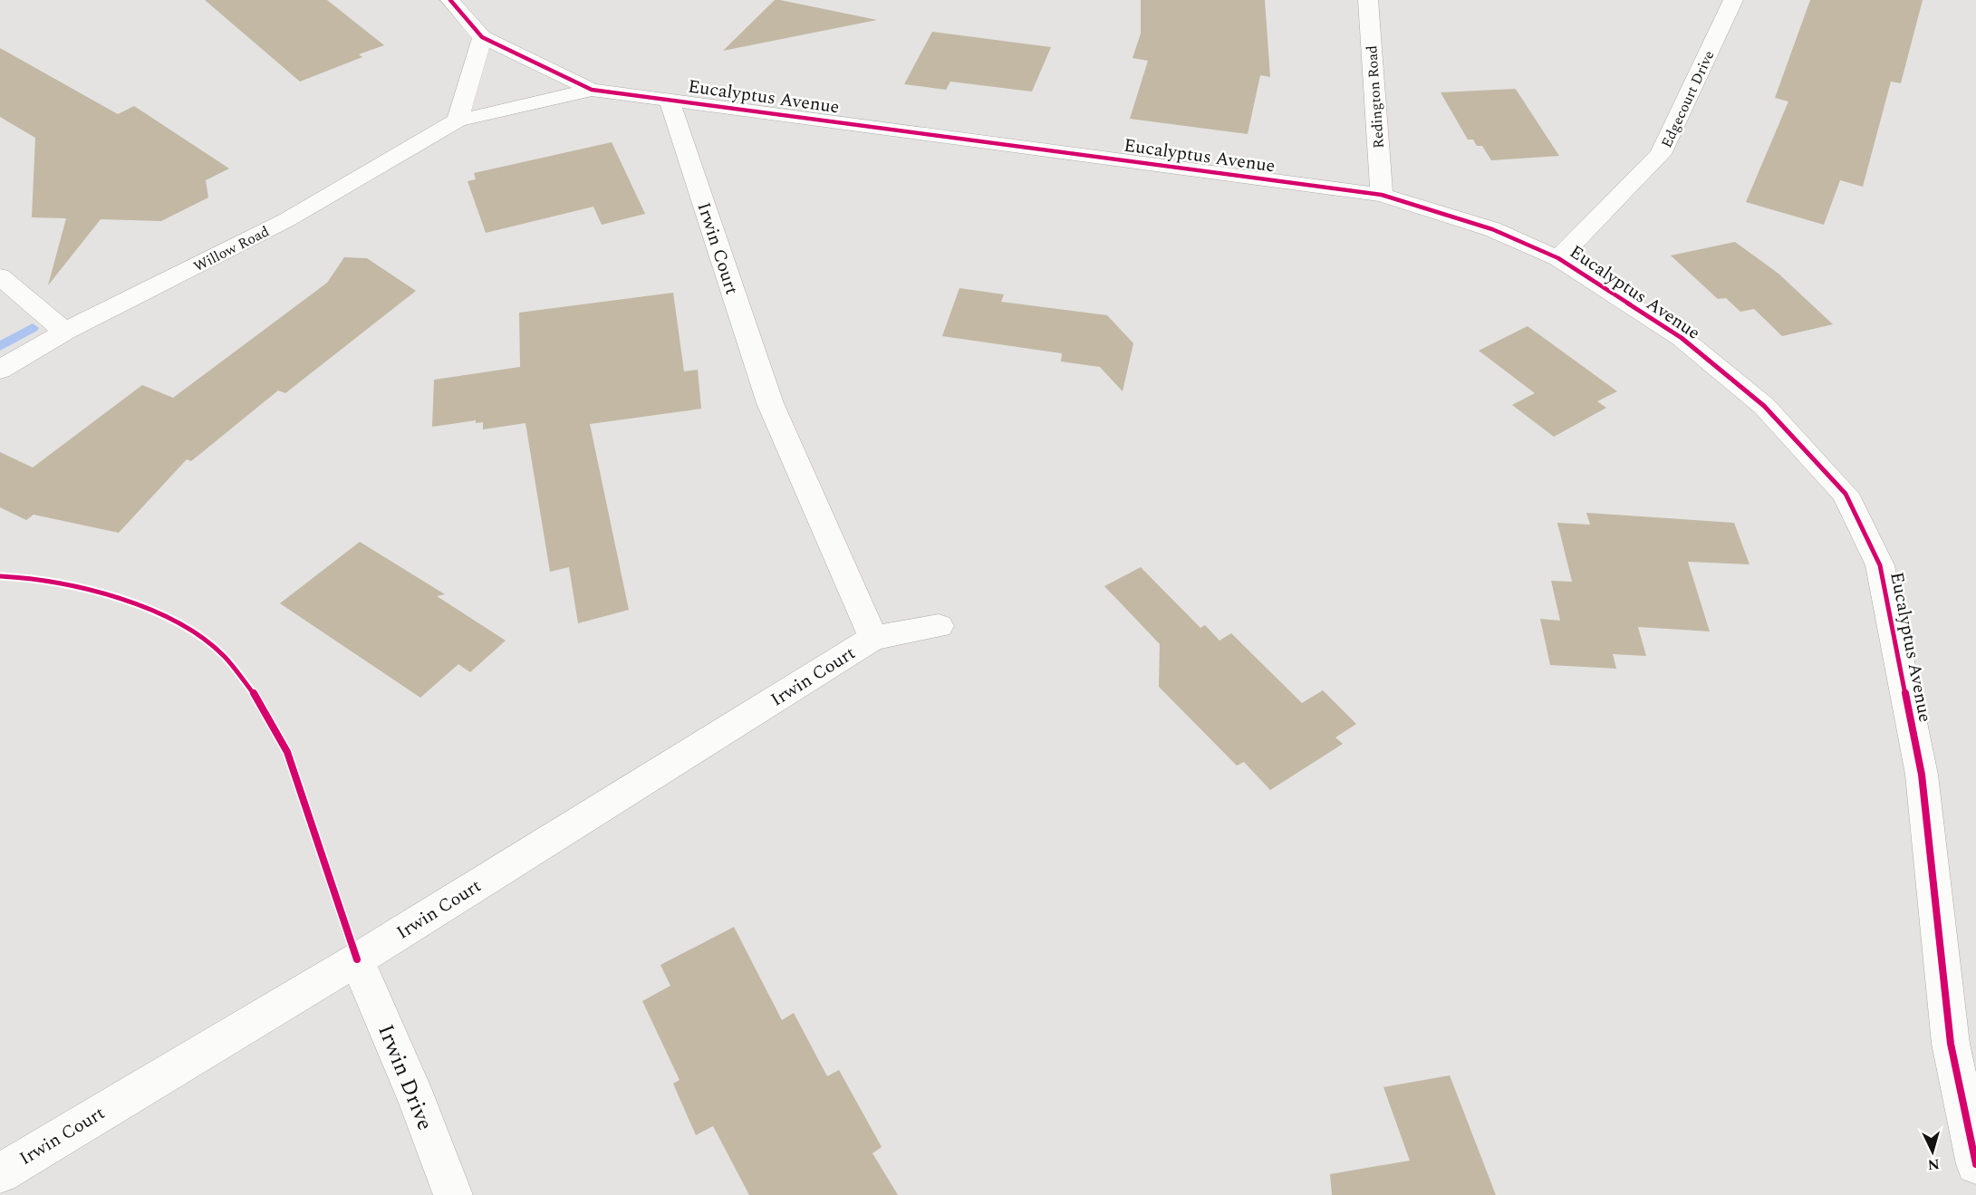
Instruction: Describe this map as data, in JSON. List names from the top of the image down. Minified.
{"streets":{"street":["Eucalyptus Avenue","Redington Road","Edgecourt Drive","Willow Road","Irwin Court","Irwin Drive"]},"crossings":[["Eucalyptus Avenue","Redington Road"],["Eucalyptus Avenue","Edgecourt Drive"],["Eucalyptus Avenue","Willow Road"],["Eucalyptus Avenue","Irwin Court"],["Irwin Court","Irwin Drive"]],"north":"bottom"}
